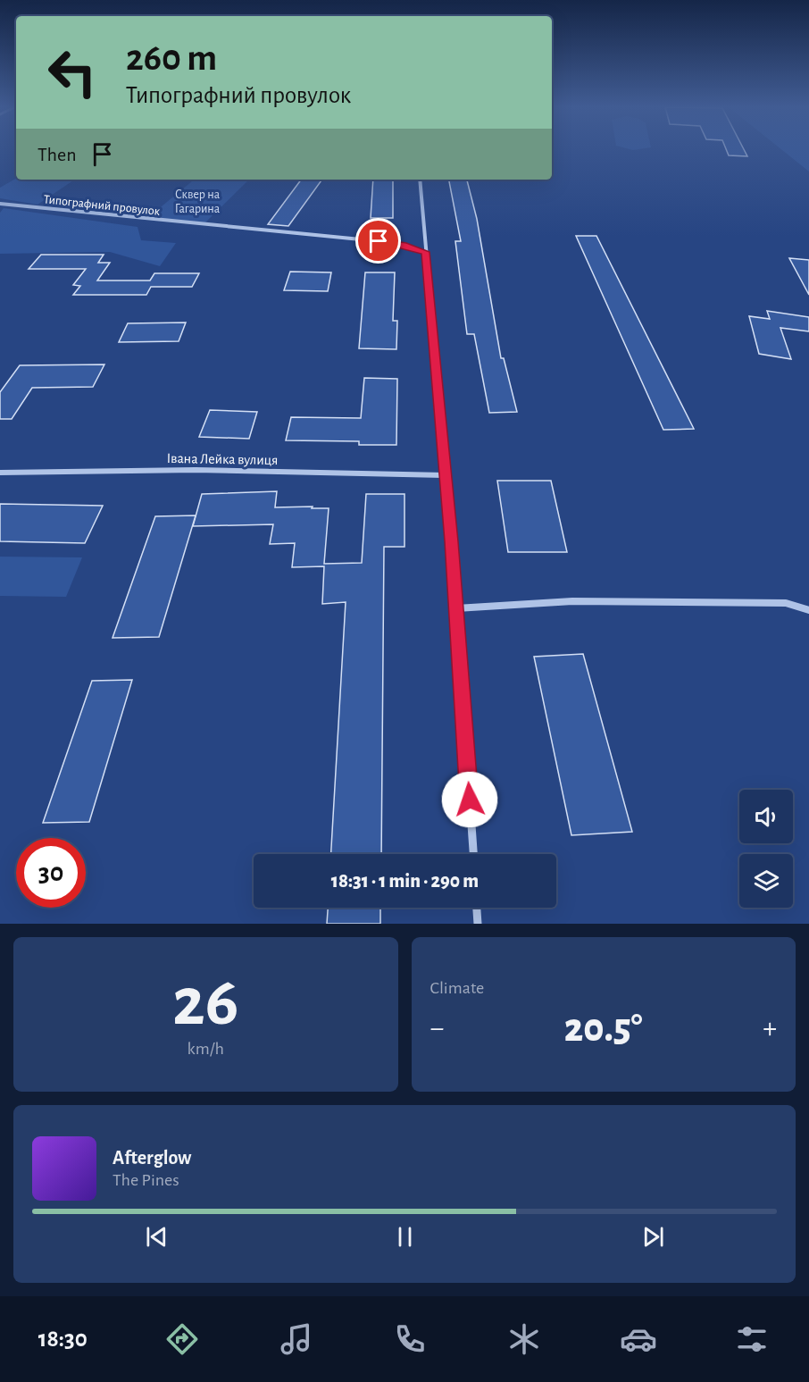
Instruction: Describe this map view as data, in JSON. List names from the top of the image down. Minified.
{"streets":{"street":["Типографний провулок","Івана Лейка вулиця"]},"parks":["Сквер на Гагарина"],"page":{"turn":["260 m","Типографний провулок"],"then":"Then","limit":"30","trip":"18:31 · 1 min · 290 m","tile":[["26","km/h"],"Climate"],"heat":["−","20.5°","+"],"song":["Afterglow","The Pines"],"tabs":"18:30"}}
